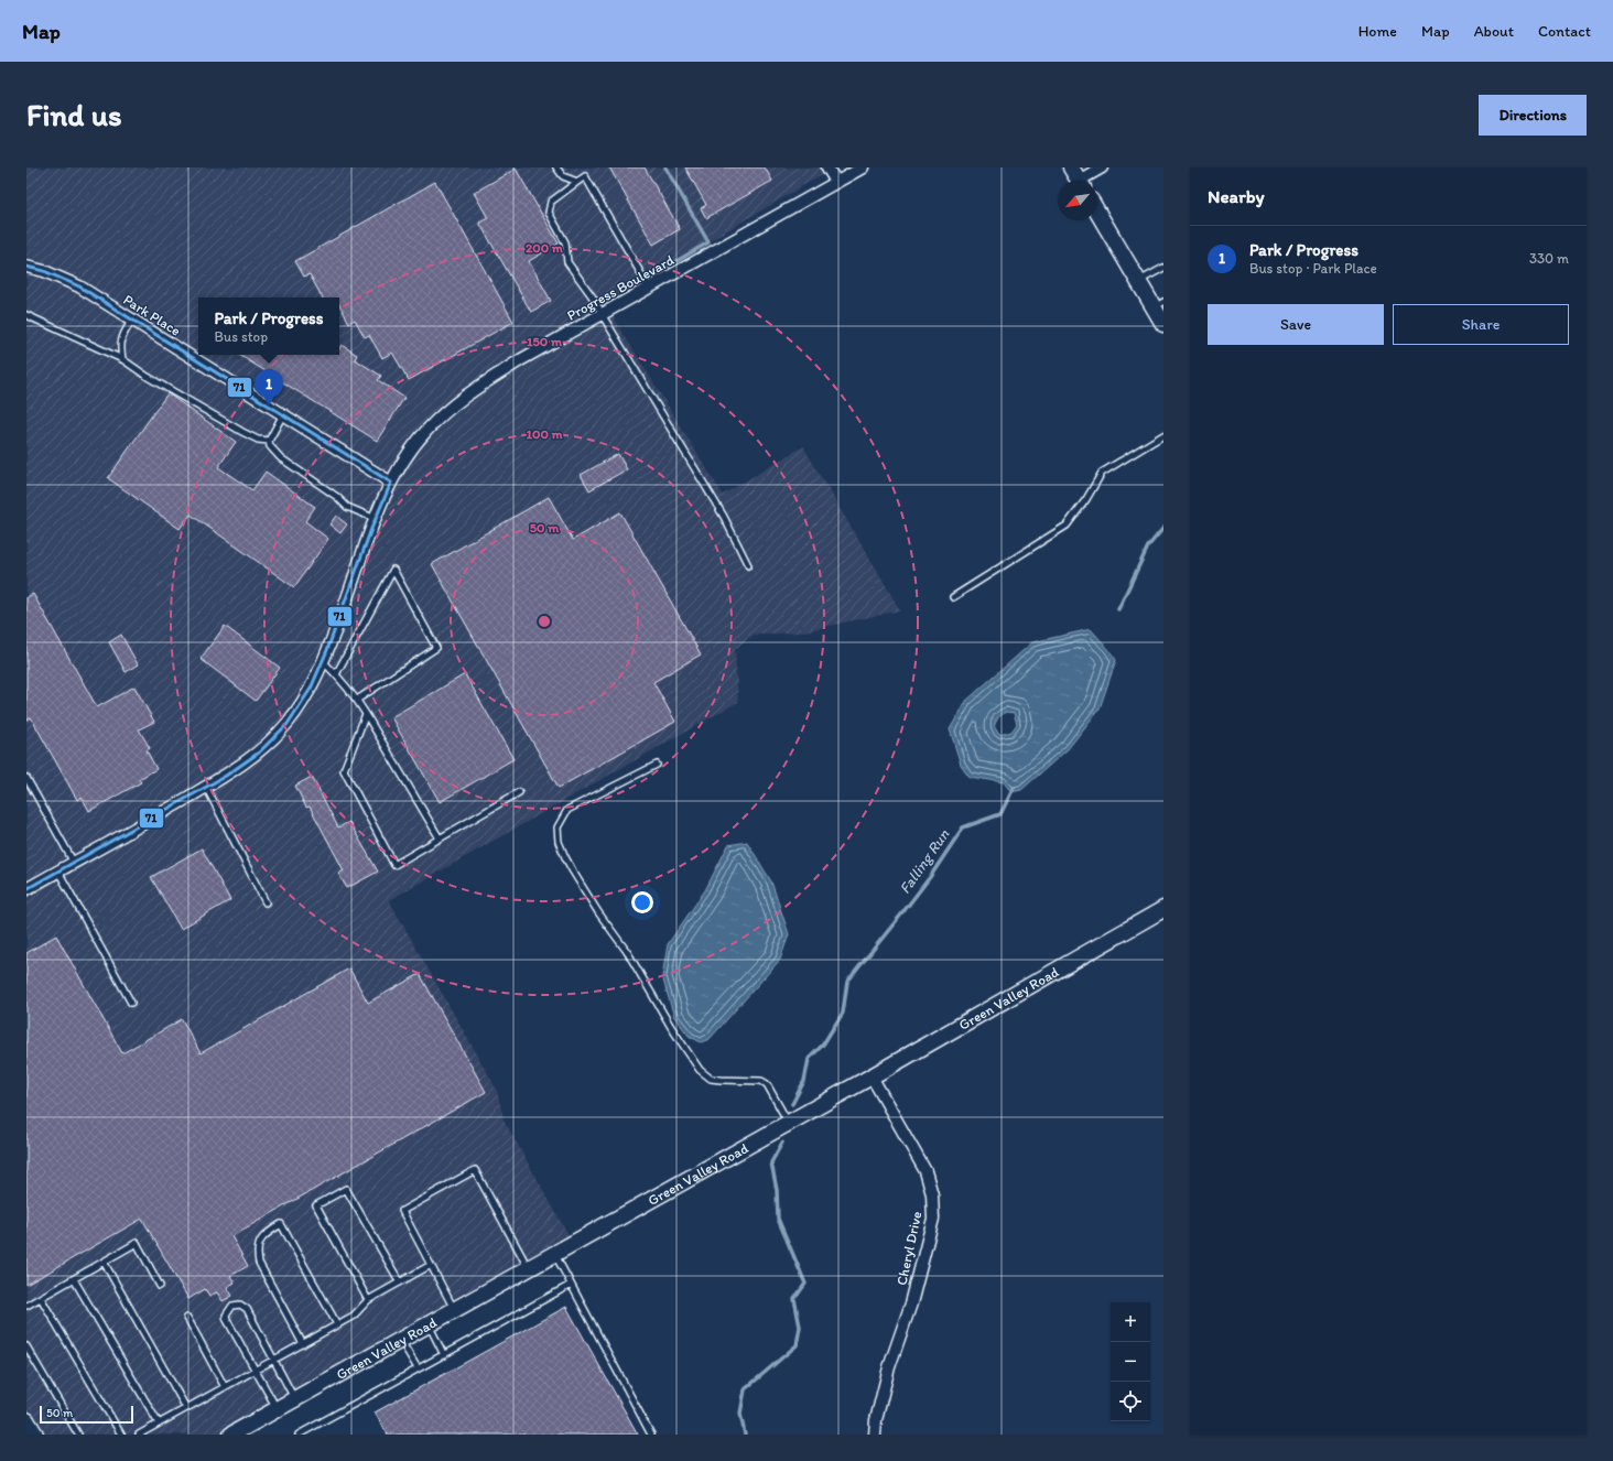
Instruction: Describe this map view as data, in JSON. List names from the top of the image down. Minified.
{"streets":{"street":["Progress Boulevard","Park Place","Green Valley Road","Cheryl Drive"]},"crossings":[["Progress Boulevard","Park Place"],["Green Valley Road","Cheryl Drive"]],"water":["Falling Run"],"lines":["transit line 71"],"scale_bar":"50 m","north":"bottom left","page":{"header":"Map","nav":["Home","Map","About","Contact"],"buttons":["Directions",["Save","Share"]],"title":"Find us","heading":"Nearby","list":[{"mark":"1","name":"Park / Progress","note":"Bus stop · Park Place","value":"330 m"}],"popup":["Park / Progress","Bus stop"],"pins":"1","map_buttons":["+","−"],"scale":"50 m"},"rings":["200 m","150 m","100 m","50 m"]}
